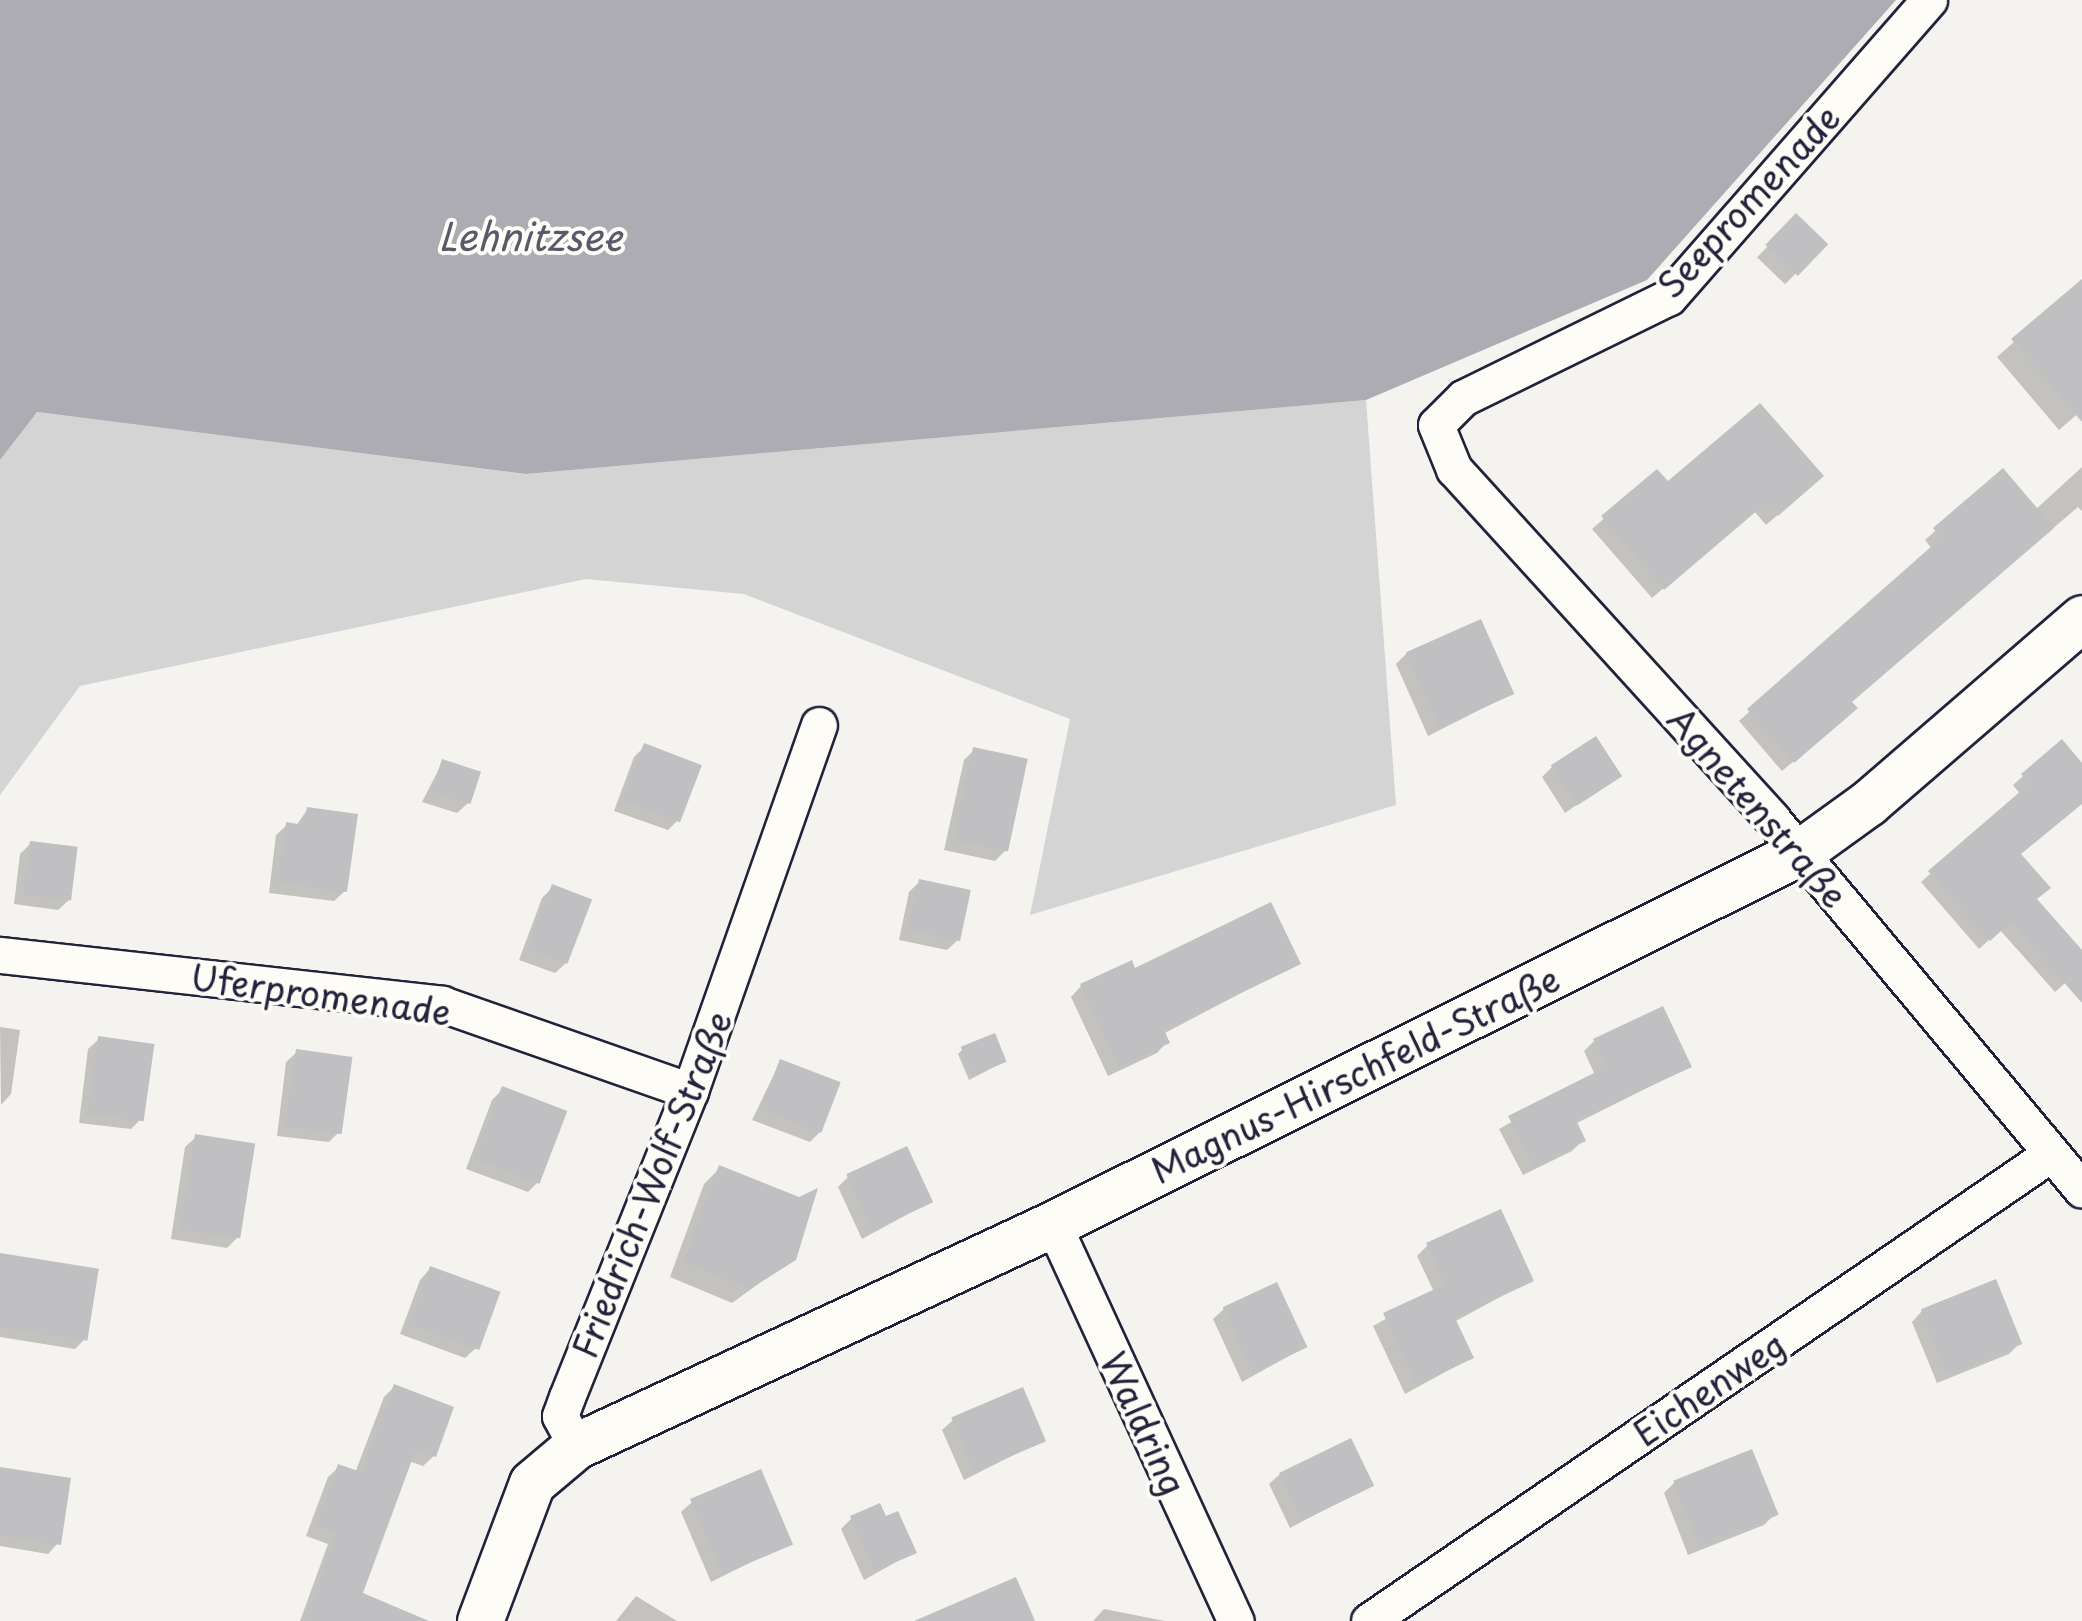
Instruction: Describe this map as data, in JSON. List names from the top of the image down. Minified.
{"streets":{"street":["Seepromenade","Agnetenstraße","Uferpromenade","Magnus-Hirschfeld-Straße","Friedrich-Wolf-Straße","Eichenweg","Waldring"]},"crossings":[["Seepromenade","Agnetenstraße"],["Agnetenstraße","Magnus-Hirschfeld-Straße"],["Agnetenstraße","Eichenweg"],["Uferpromenade","Friedrich-Wolf-Straße"],["Magnus-Hirschfeld-Straße","Friedrich-Wolf-Straße"],["Magnus-Hirschfeld-Straße","Waldring"]],"water":["Lehnitzsee"]}
